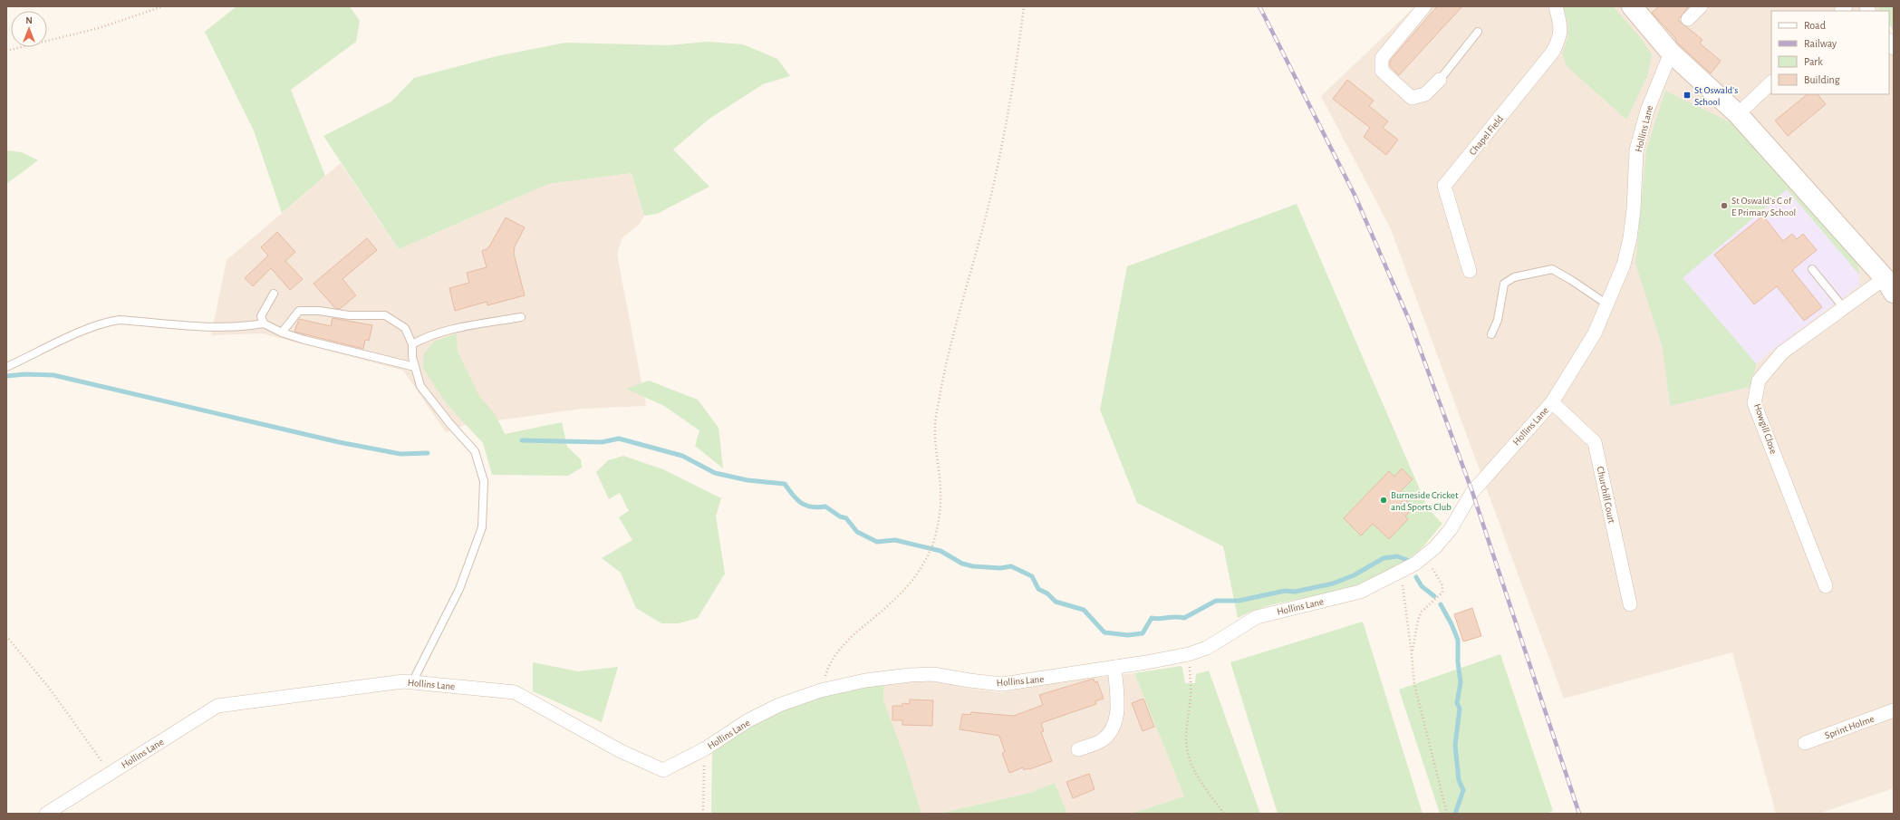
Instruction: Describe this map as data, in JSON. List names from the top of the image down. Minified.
{"streets":{"street":["Hollins Lane","Chapel Field","Howgill Close","Churchill Court","Sprint Holme"]},"crossings":[["Hollins Lane","Churchill Court"]],"places":{"transit":["St Oswald's School"],"other":["St Oswald's C of E Primary School","Burneside Cricket and Sports Club"]},"legend":["Road","Railway","Park","Building"],"north":"top"}
